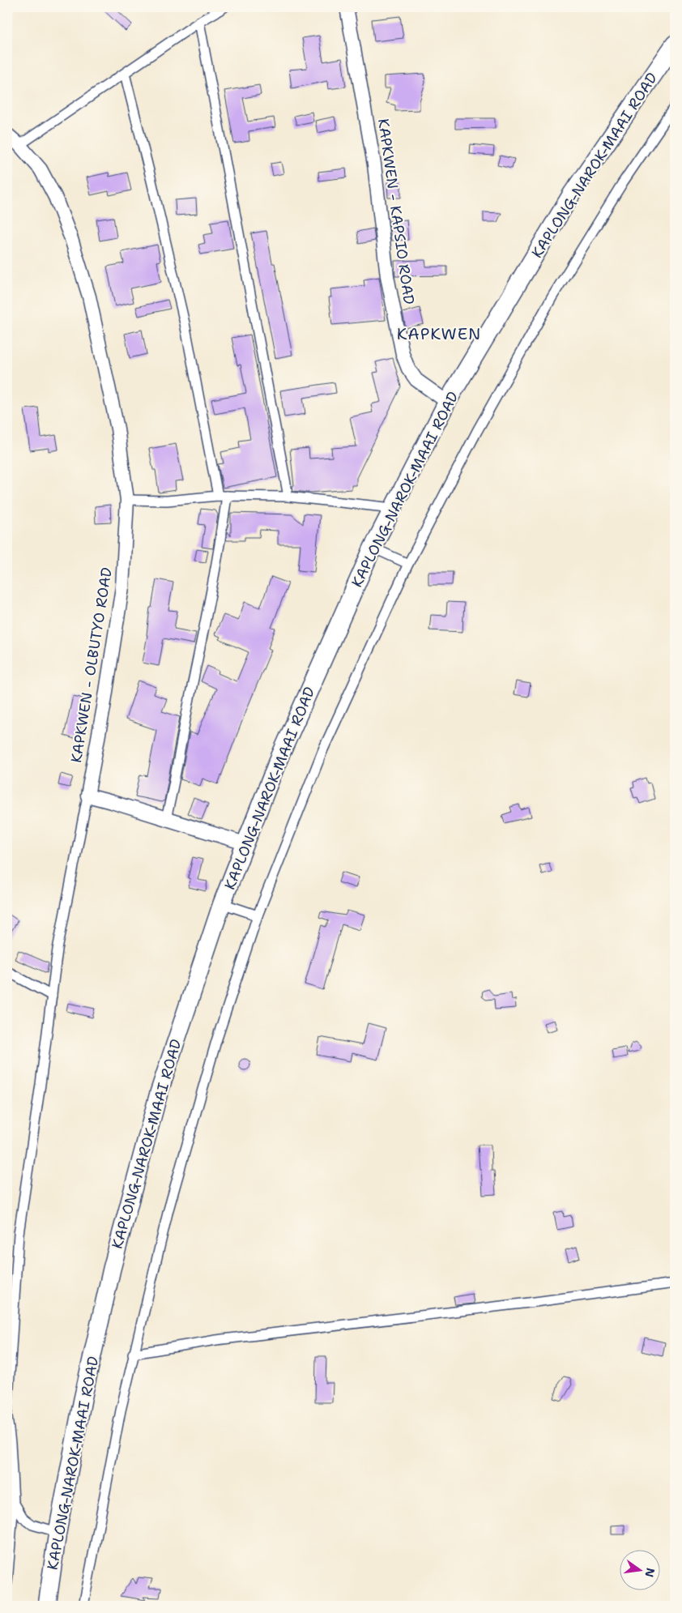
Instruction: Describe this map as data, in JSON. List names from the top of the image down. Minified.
{"streets":{"highway":["KAPLONG-NAROK-MAAI ROAD"],"street":["KAPKWEN - KAPSIO ROAD","KAPKWEN - OLBUTYO ROAD"]},"crossings":[["KAPLONG-NAROK-MAAI ROAD","KAPKWEN - KAPSIO ROAD"]],"districts":["KAPKWEN"],"north":"right"}
